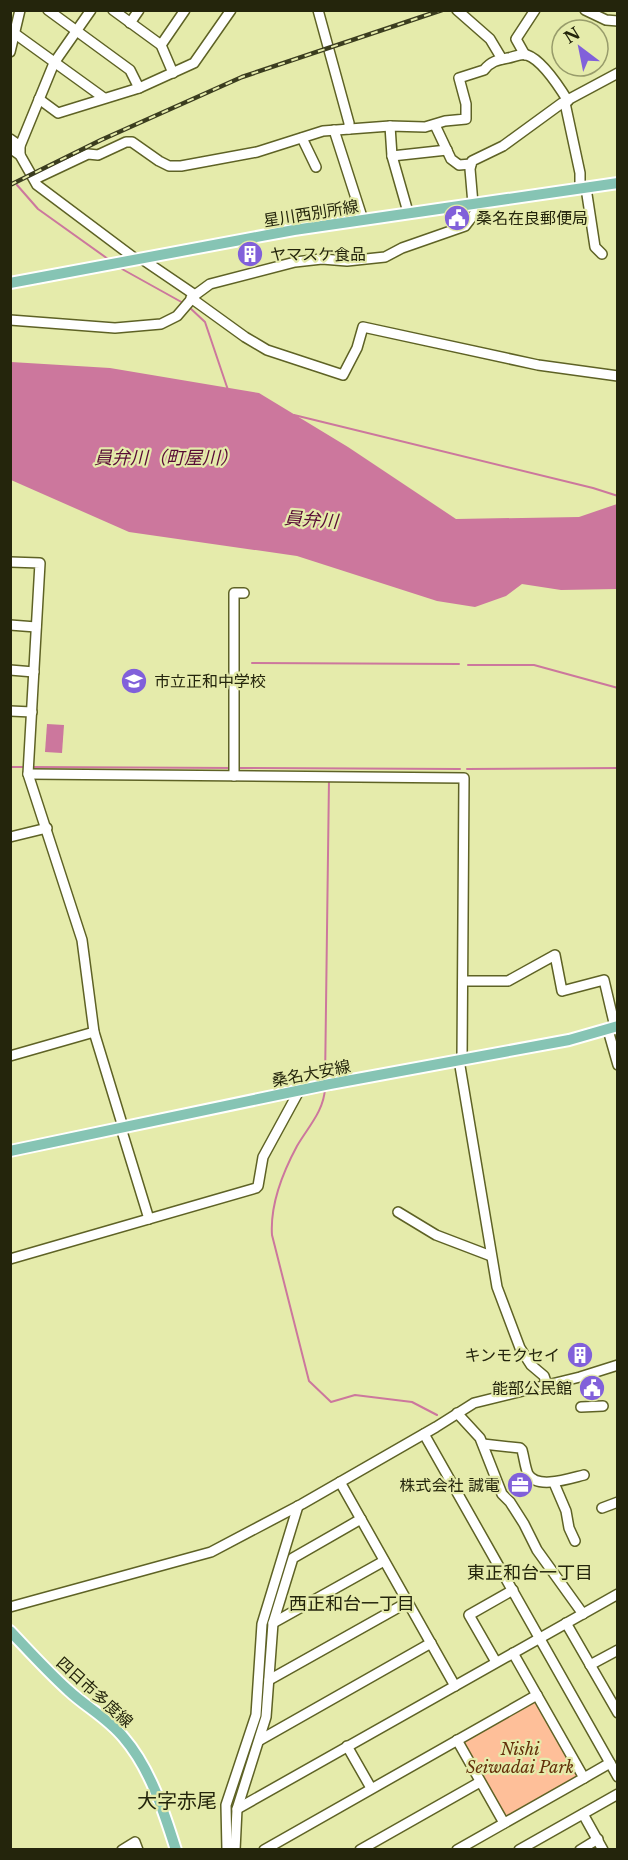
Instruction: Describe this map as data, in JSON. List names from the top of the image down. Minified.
{"streets":{"main road":["星川西別所線","桑名大安線","四日市多度線"]},"districts":["東正和台一丁目","西正和台一丁目","大字赤尾"],"water":["員弁川（町屋川）","員弁川"],"parks":["Nishi Seiwadai Park"],"places":{"public building":["桑名在良郵便局","能部公民館"],"building":["ヤマスケ食品","キンモクセイ"],"school or university":["市立正和中学校"],"office":["株式会社 誠電"]},"north":"top left"}
